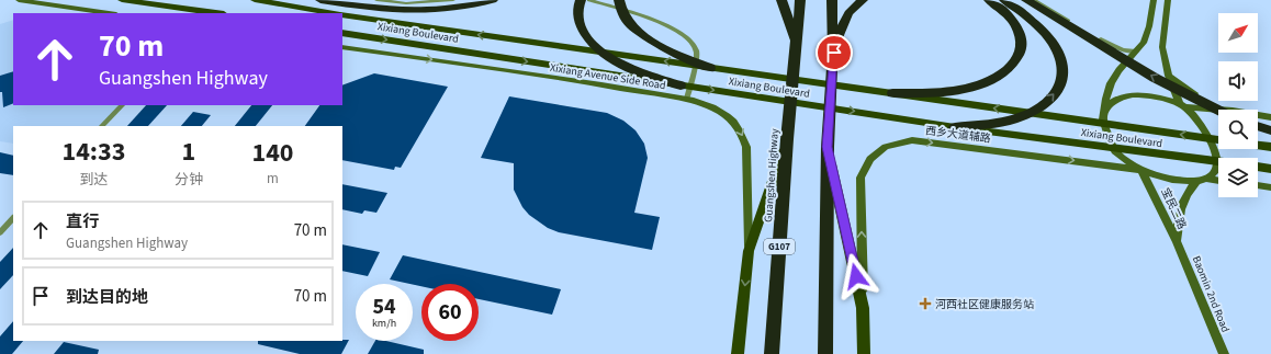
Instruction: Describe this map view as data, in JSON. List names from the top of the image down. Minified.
{"streets":{"highway":["Guangshen Highway","G107"],"main road":["Xixiang Boulevard"],"street":["Xixiang Avenue Side Road","西乡大道辅路","宝民二路","Baomin 2nd Road"]},"crossings":[["Xixiang Boulevard","西乡大道辅路"],["Xixiang Boulevard","宝民二路"],["西乡大道辅路","宝民二路"],["宝民二路","Baomin 2nd Road"]],"one_way":["Xixiang Avenue Side Road"],"places":{"health":["河西社区健康服务站"]},"north":"top right","page":{"turn":["70 m","Guangshen Highway"],"eta":["14:33","到达","1","分钟","140","m"],"list":[{"name":"直行","note":"Guangshen Highway","value":"70 m"},{"name":"到达目的地","value":"70 m"}],"speed":"54 km/h","limit":"60"}}
